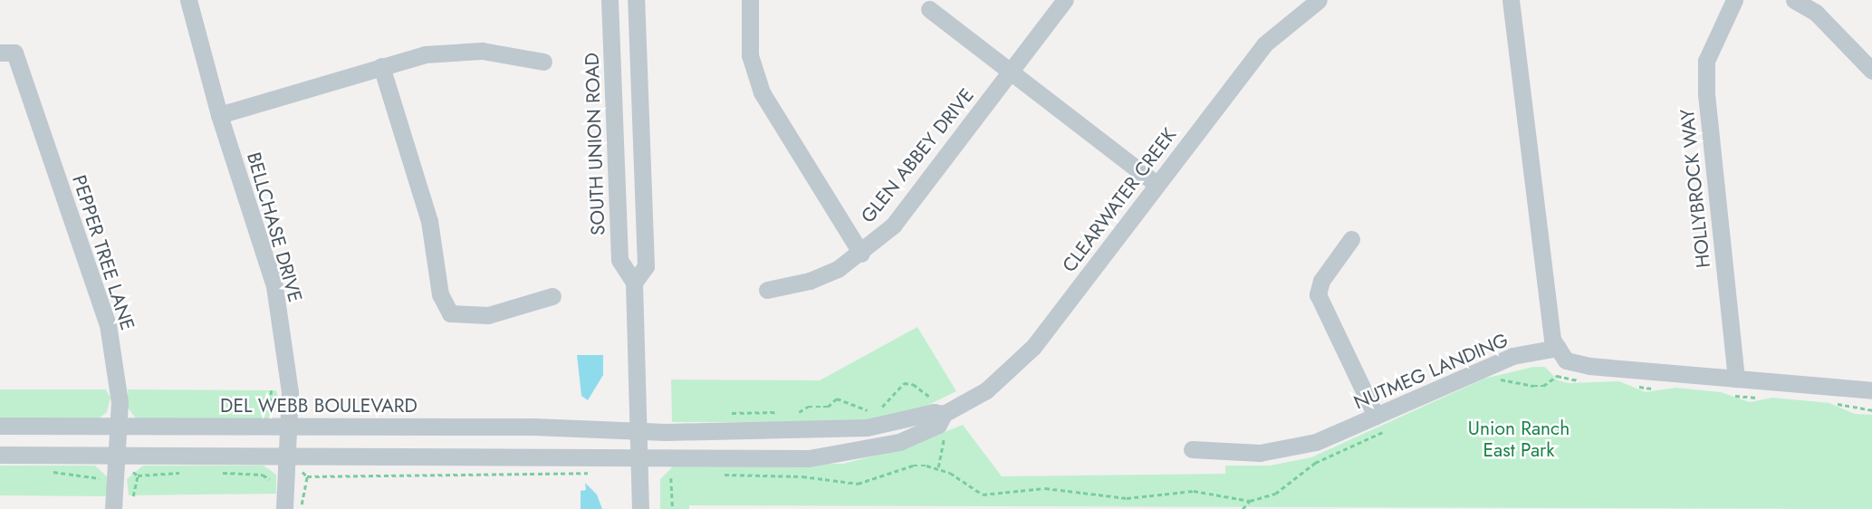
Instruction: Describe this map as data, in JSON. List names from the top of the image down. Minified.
{"streets":{"street":["SOUTH UNION ROAD","GLEN ABBEY DRIVE","HOLLYBROCK WAY","CLEARWATER CREEK","BELLCHASE DRIVE","PEPPER TREE LANE","NUTMEG LANDING","DEL WEBB BOULEVARD"]},"crossings":[["SOUTH UNION ROAD","CLEARWATER CREEK"],["SOUTH UNION ROAD","DEL WEBB BOULEVARD"],["CLEARWATER CREEK","DEL WEBB BOULEVARD"],["BELLCHASE DRIVE","DEL WEBB BOULEVARD"],["PEPPER TREE LANE","DEL WEBB BOULEVARD"]],"parks":["Union Ranch East Park"]}
